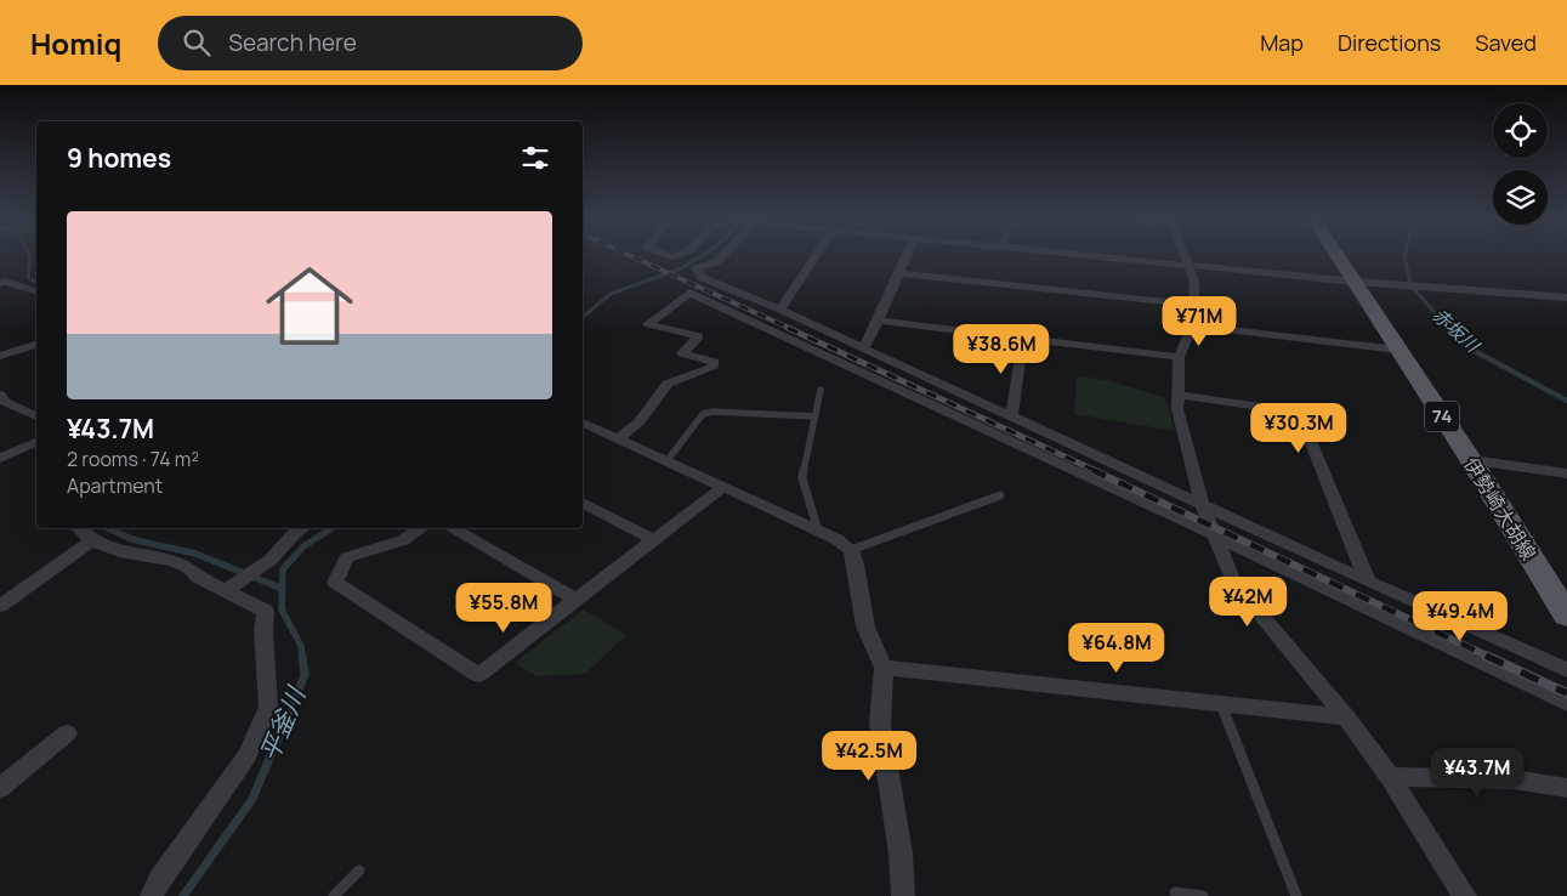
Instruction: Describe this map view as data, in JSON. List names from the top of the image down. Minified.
{"streets":{"main road":["74","伊勢崎大胡線"]},"water":["赤坂川","平釜川"],"page":{"header":"Homiq","search":"Search here","nav":["Map","Directions","Saved"],"heading":"9 homes","list":[{"name":"¥43.7M","note":"2 rooms · 74 m² · Apartment"}],"price":["¥71M","¥38.6M","¥30.3M","¥42M","¥55.8M","¥49.4M","¥64.8M","¥42.5M","¥43.7M"]}}
